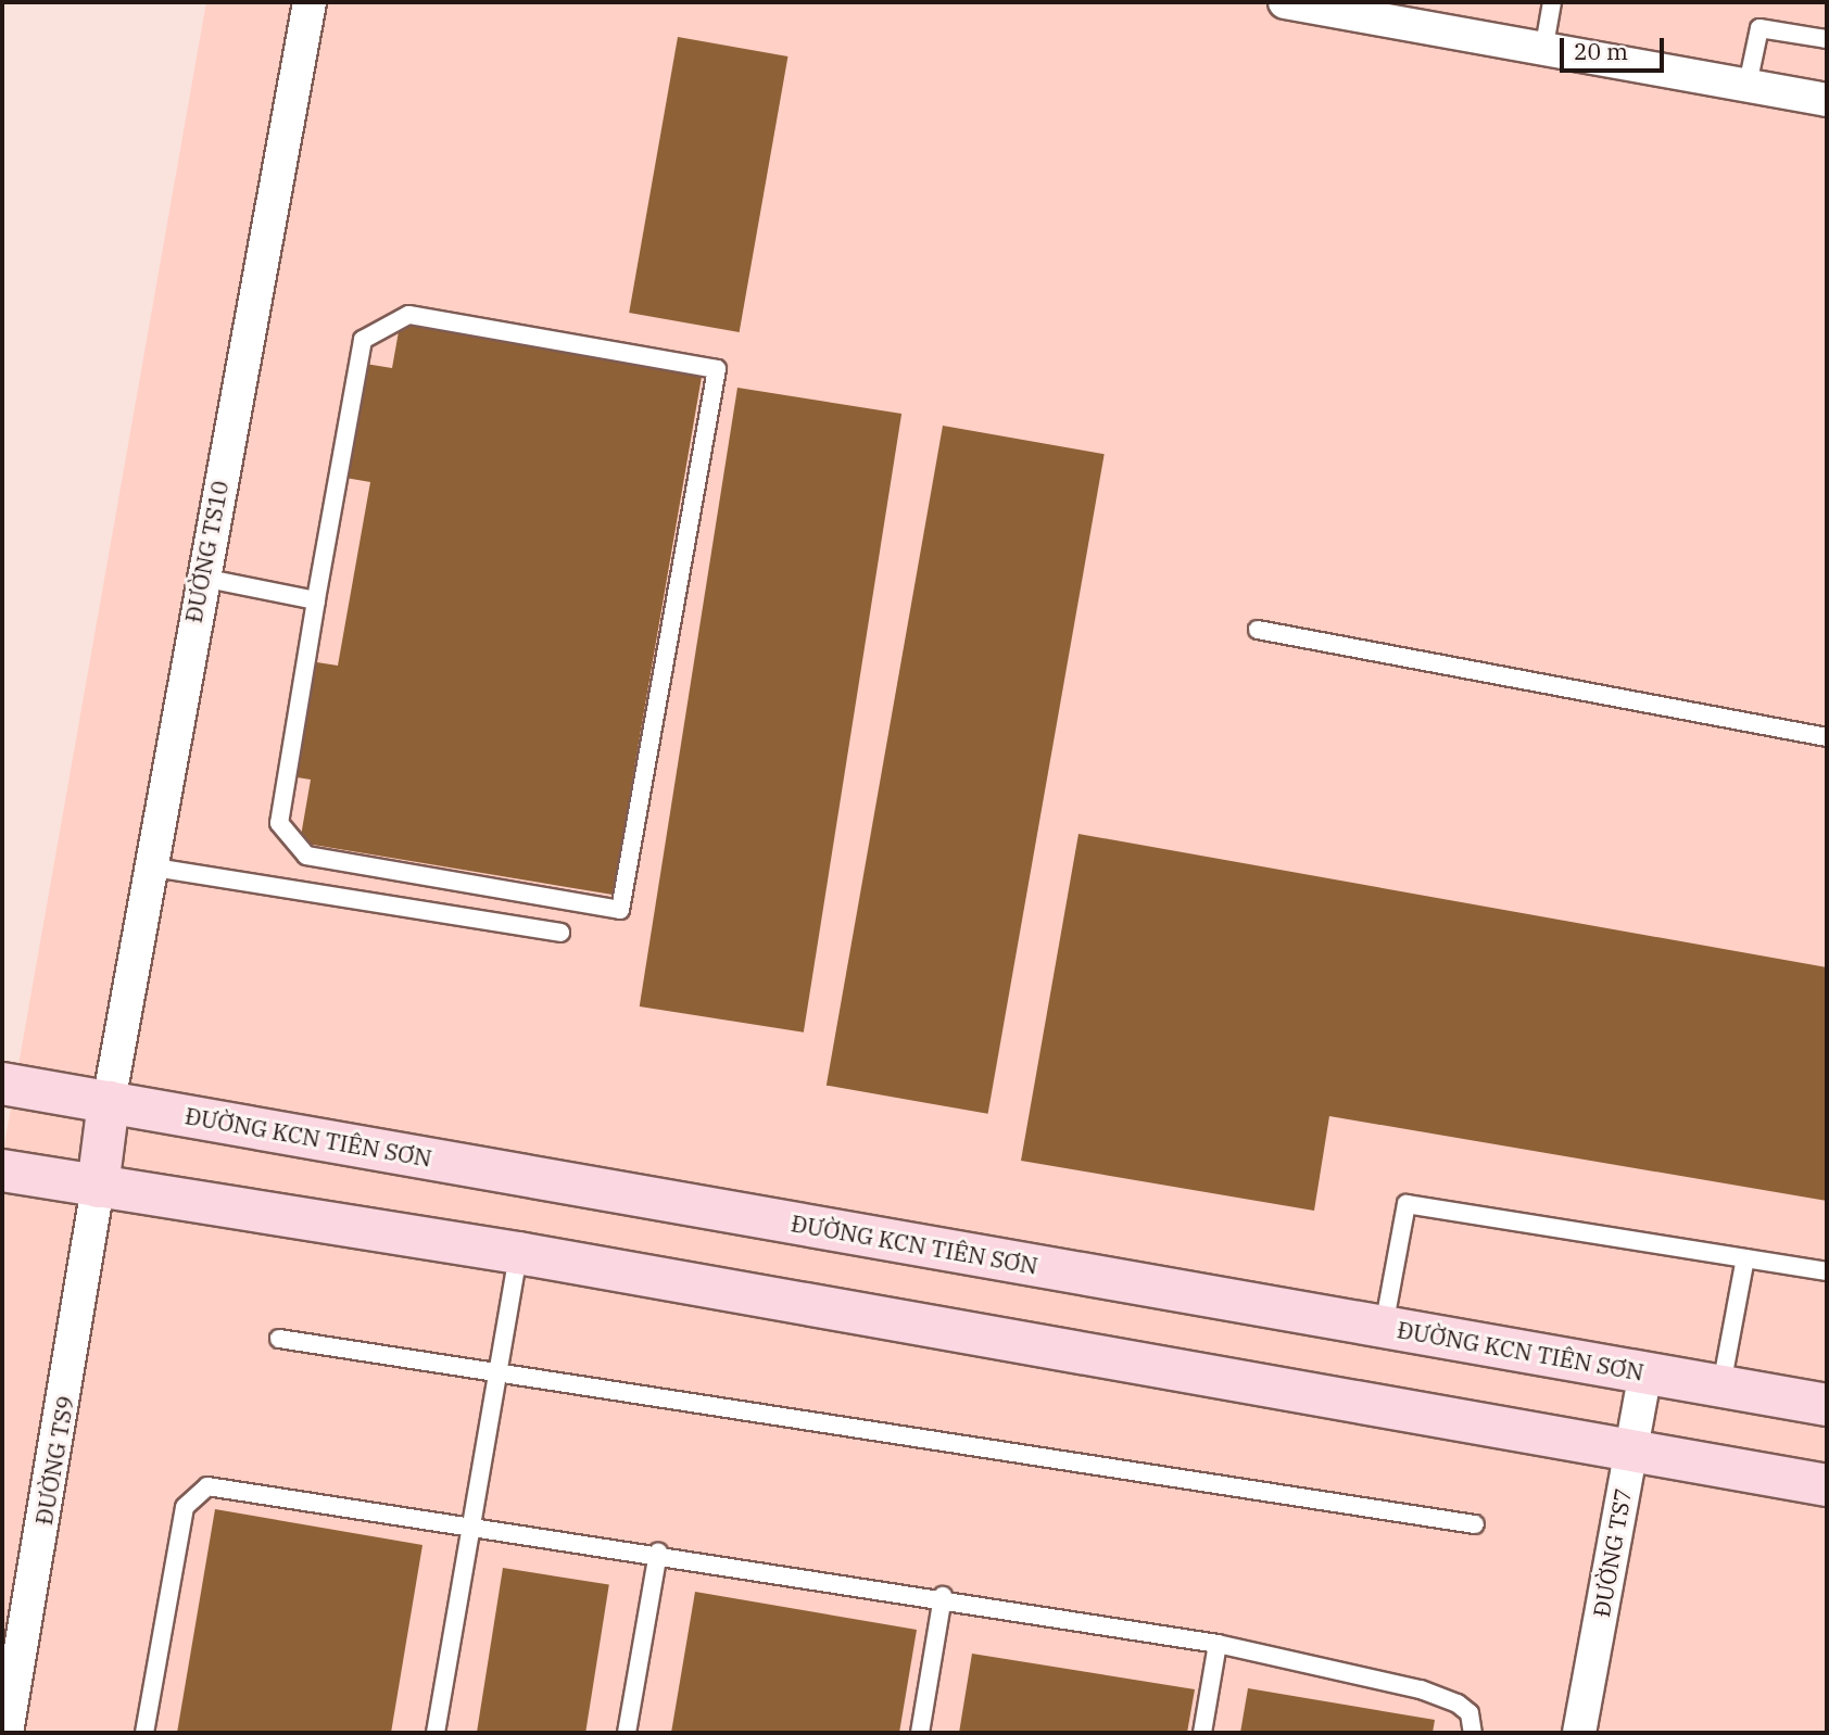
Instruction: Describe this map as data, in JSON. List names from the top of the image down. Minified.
{"streets":{"main road":["ĐƯỜNG KCN TIÊN SƠN"],"street":["ĐƯỜNG TS10","ĐƯỜNG TS9","ĐƯỜNG TS7"]},"crossings":[["ĐƯỜNG TS10","ĐƯỜNG KCN TIÊN SƠN"],["ĐƯỜNG KCN TIÊN SƠN","ĐƯỜNG TS7"]],"scale_bar":"20 m"}
